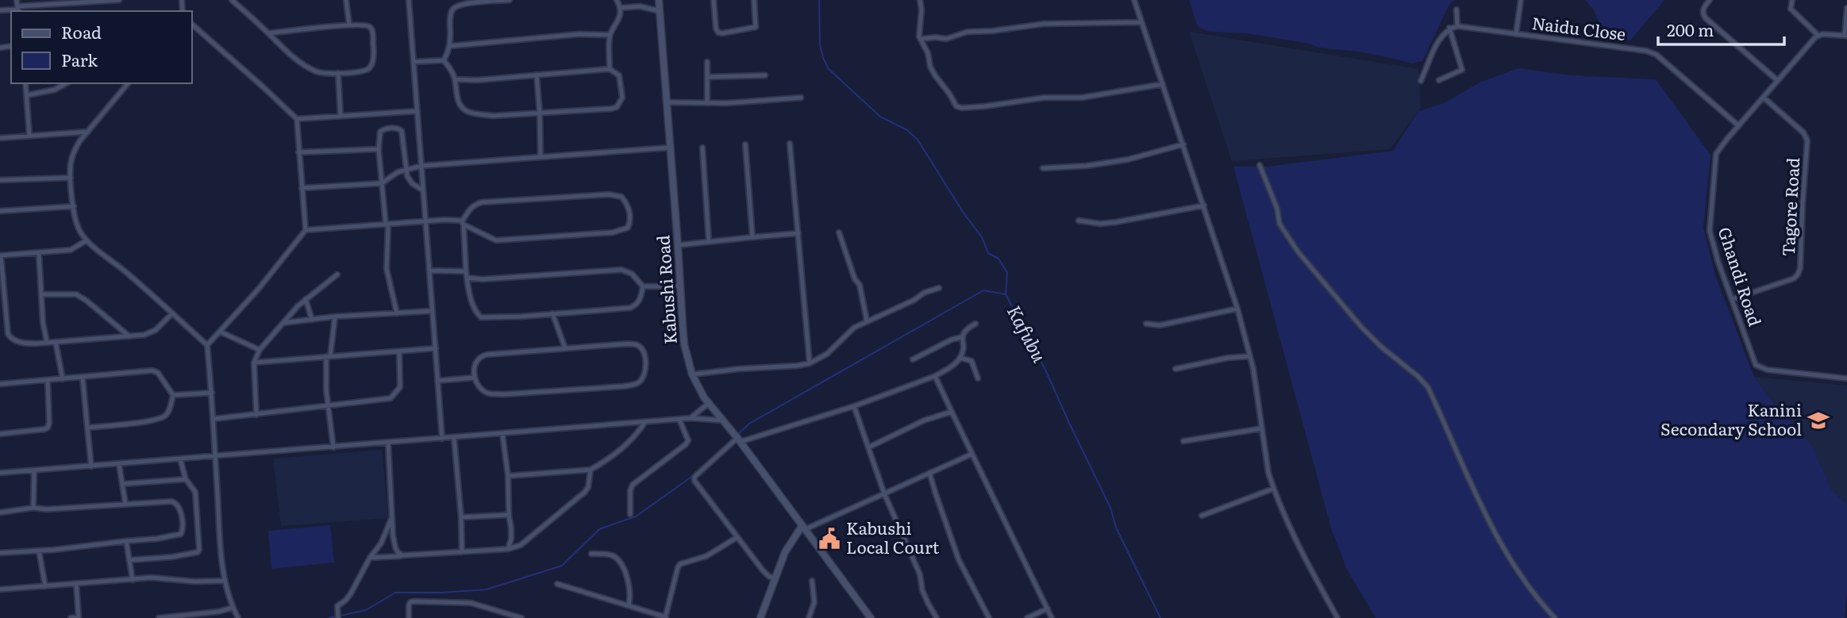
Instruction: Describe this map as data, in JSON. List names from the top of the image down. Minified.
{"streets":{"main road":["Kabushi Road"],"street":["Naidu Close","Tagore Road","Ghandi Road"]},"crossings":[["Naidu Close","Ghandi Road"],["Tagore Road","Ghandi Road"]],"water":["Kafubu"],"places":{"school or university":["Kanini Secondary School"],"public building":["Kabushi Local Court"]},"legend":["Road","Park"],"scale_bar":"200 m"}
